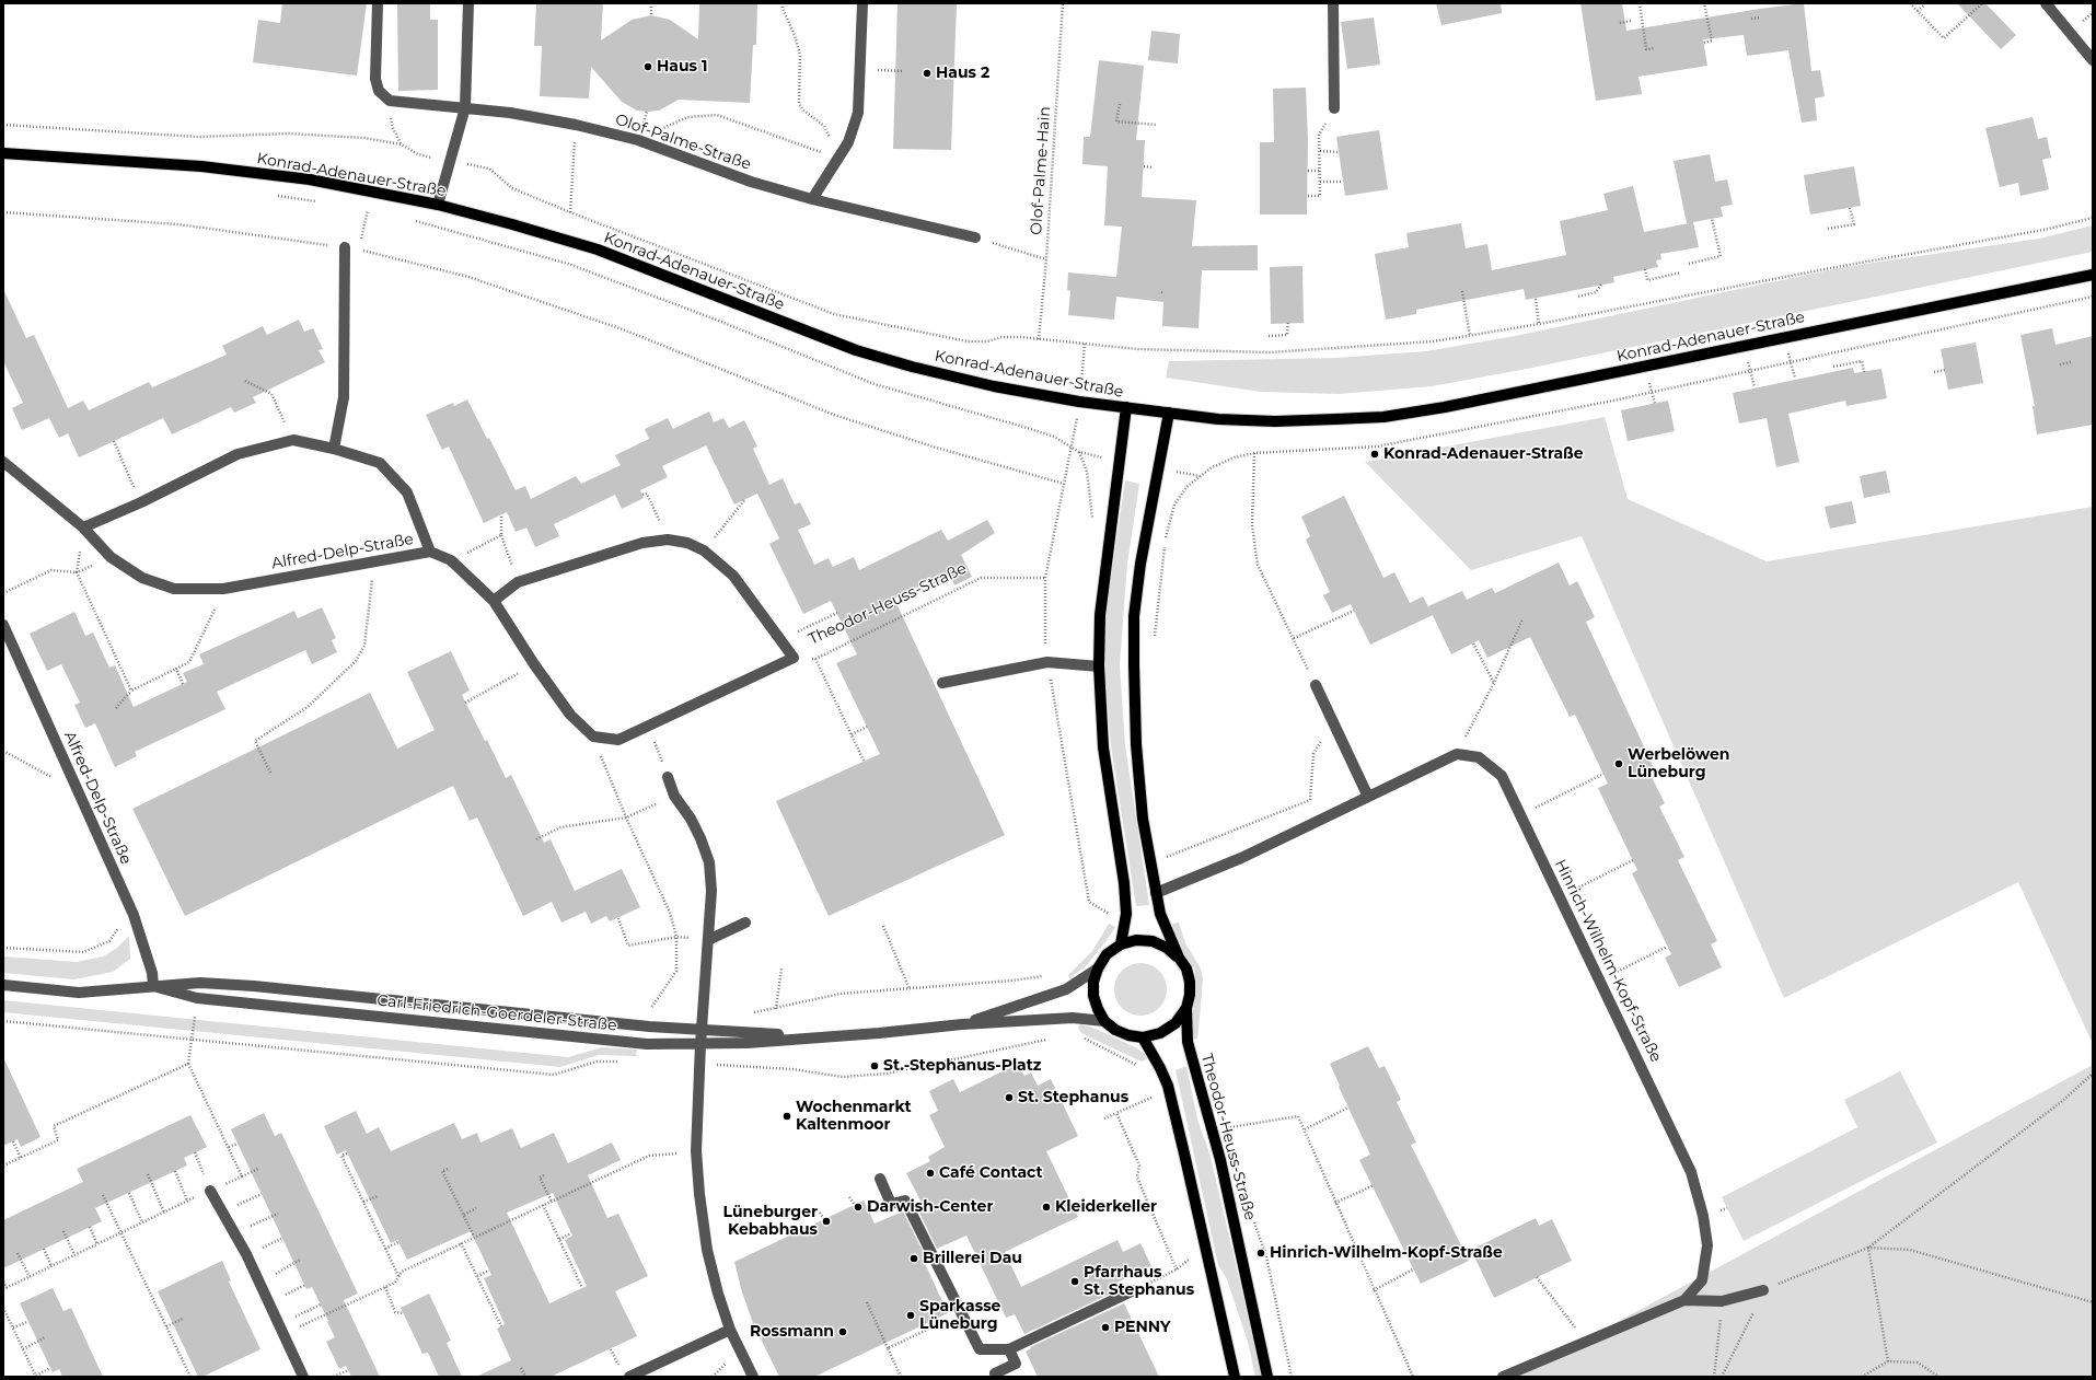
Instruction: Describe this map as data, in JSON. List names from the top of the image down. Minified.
{"streets":{"main road":["Konrad-Adenauer-Straße","Theodor-Heuss-Straße"],"street":["Olof-Palme-Straße","Alfred-Delp-Straße","Hinrich-Wilhelm-Kopf-Straße","Carl-Friedrich-Goerdeler-Straße"],"path":["Olof-Palme-Hain"]},"crossings":[["Konrad-Adenauer-Straße","Theodor-Heuss-Straße"],["Alfred-Delp-Straße","Carl-Friedrich-Goerdeler-Straße"],["Theodor-Heuss-Straße","Carl-Friedrich-Goerdeler-Straße"]],"places":["Haus 1","Haus 2","Konrad-Adenauer-Straße","Werbelöwen Lüneburg","St.-Stephanus-Platz","St. Stephanus","Wochenmarkt Kaltenmoor","Café Contact","Darwish-Center","Kleiderkeller","Lüneburger Kebabhaus","Hinrich-Wilhelm-Kopf-Straße","Brillerei Dau","Pfarrhaus St. Stephanus","Sparkasse Lüneburg","PENNY","Rossmann"]}
